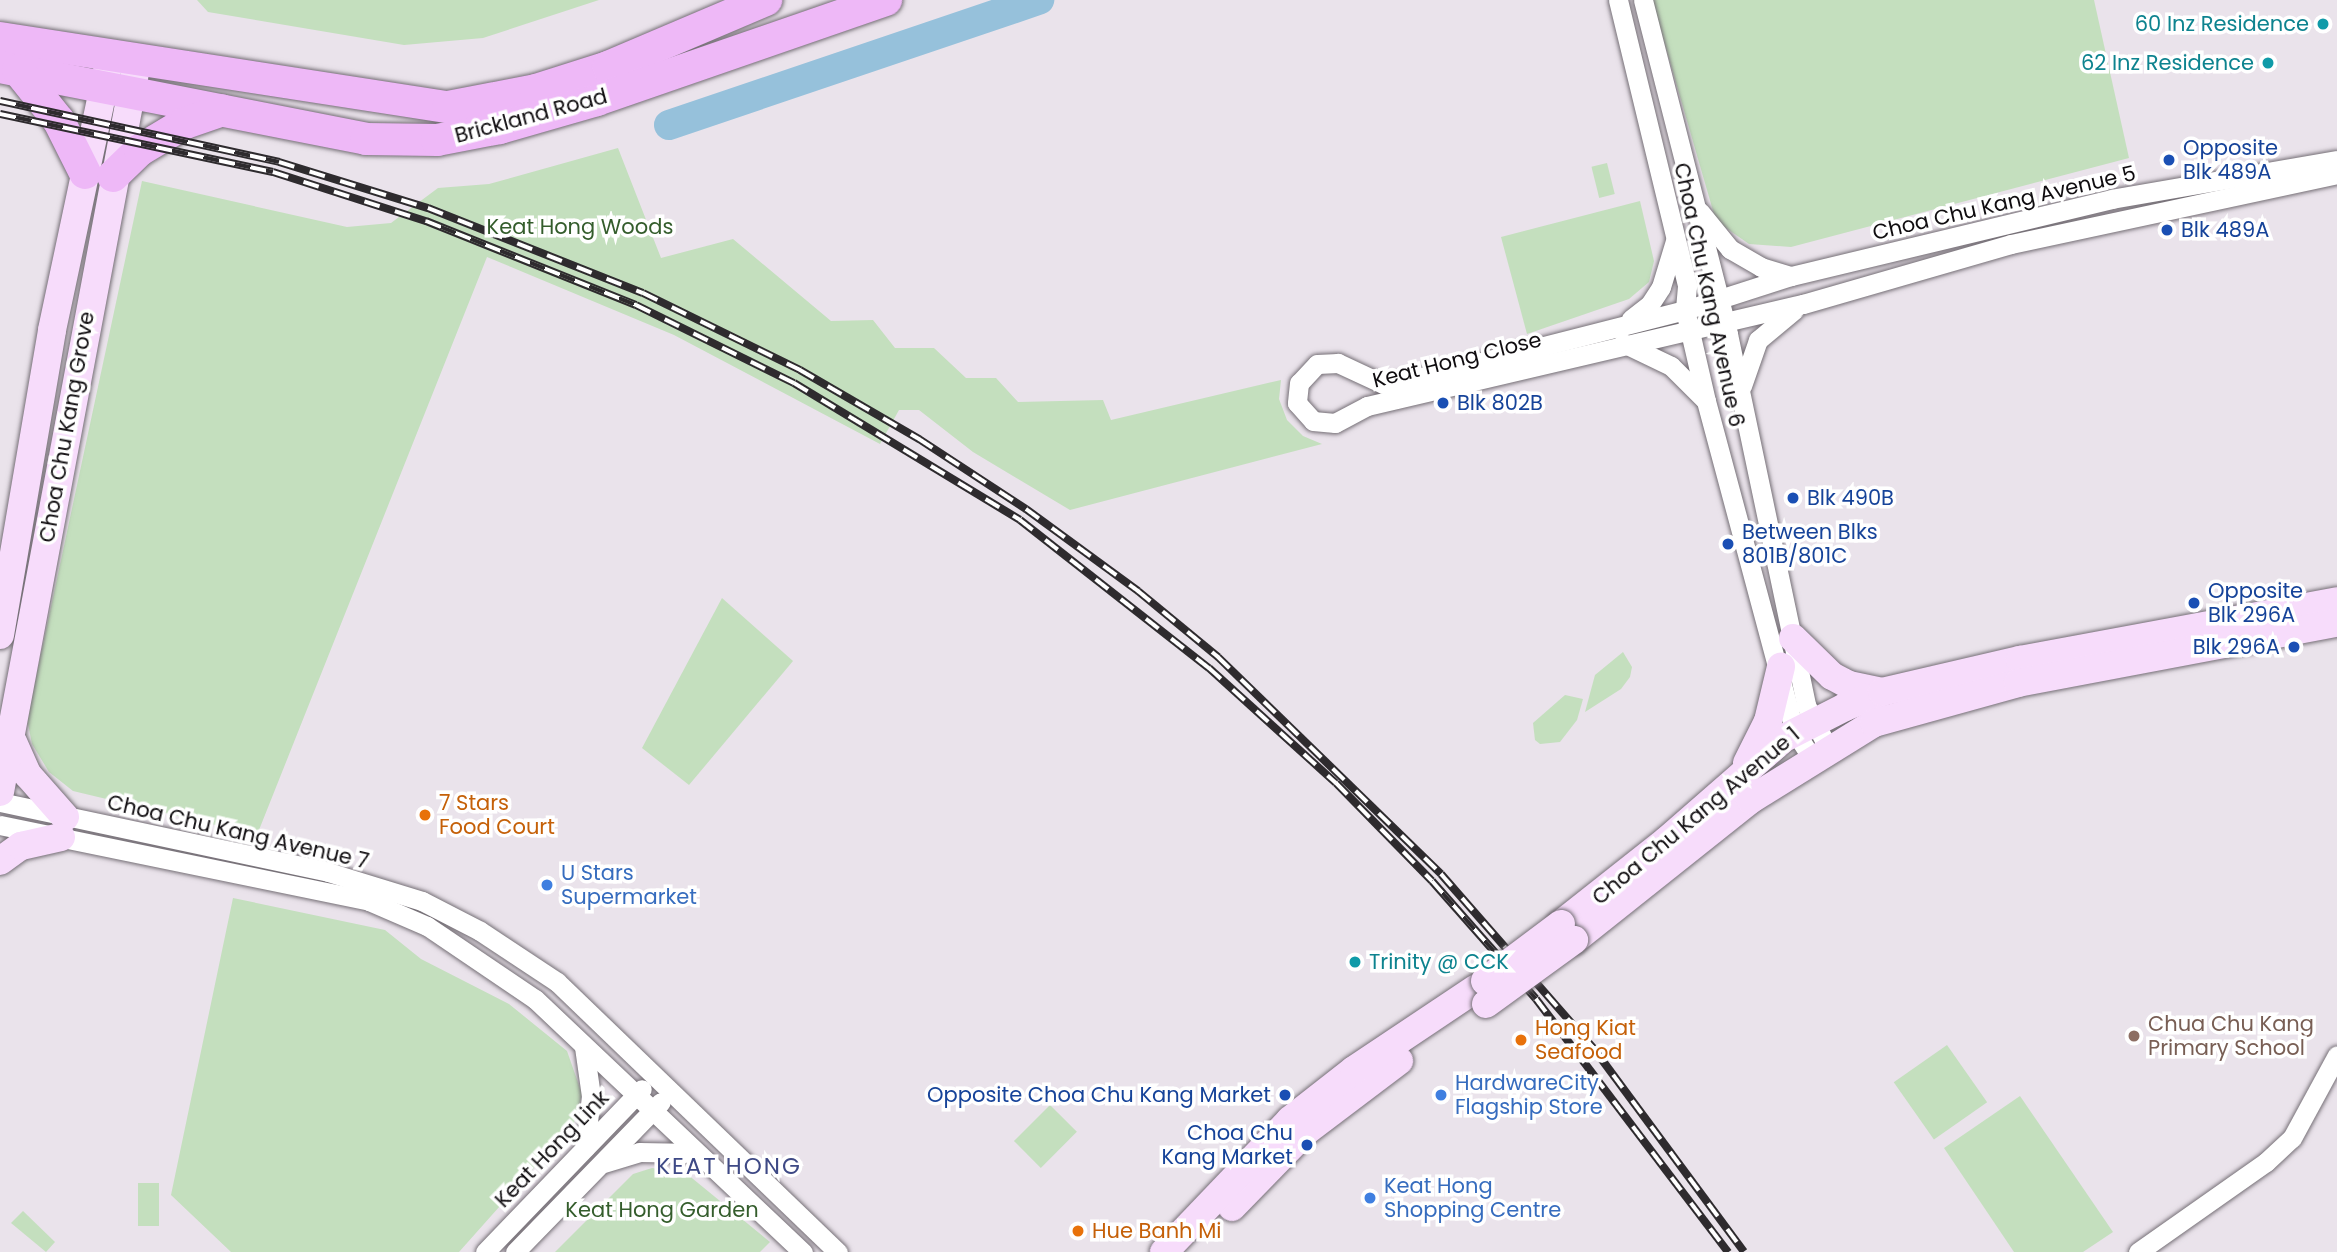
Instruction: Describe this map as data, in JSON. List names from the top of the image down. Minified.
{"streets":{"main road":["Brickland Road"],"street":["Choa Chu Kang Avenue 5","Choa Chu Kang Avenue 6","Keat Hong Close","Choa Chu Kang Grove","Choa Chu Kang Avenue 1","Choa Chu Kang Avenue 7","Keat Hong Link"]},"crossings":[["Brickland Road","Choa Chu Kang Grove"],["Choa Chu Kang Avenue 5","Choa Chu Kang Avenue 6"],["Choa Chu Kang Avenue 5","Keat Hong Close"],["Choa Chu Kang Avenue 6","Keat Hong Close"],["Choa Chu Kang Avenue 6","Choa Chu Kang Avenue 1"],["Choa Chu Kang Avenue 7","Keat Hong Link"]],"districts":["KEAT HONG"],"parks":["Keat Hong Woods","Keat Hong Garden"],"places":["60 Inz Residence","62 Inz Residence","Opposite Blk 489A","Blk 489A","Blk 802B","Blk 490B","Between Blks 801B/801C","Opposite Blk 296A","Blk 296A","7 Stars Food Court","U Stars Supermarket","Trinity @ CCK","Chua Chu Kang Primary School","Hong Kiat Seafood","Opposite Choa Chu Kang Market","HardwareCity Flagship Store","Choa Chu Kang Market","Keat Hong Shopping Centre","Hue Banh Mi"]}
